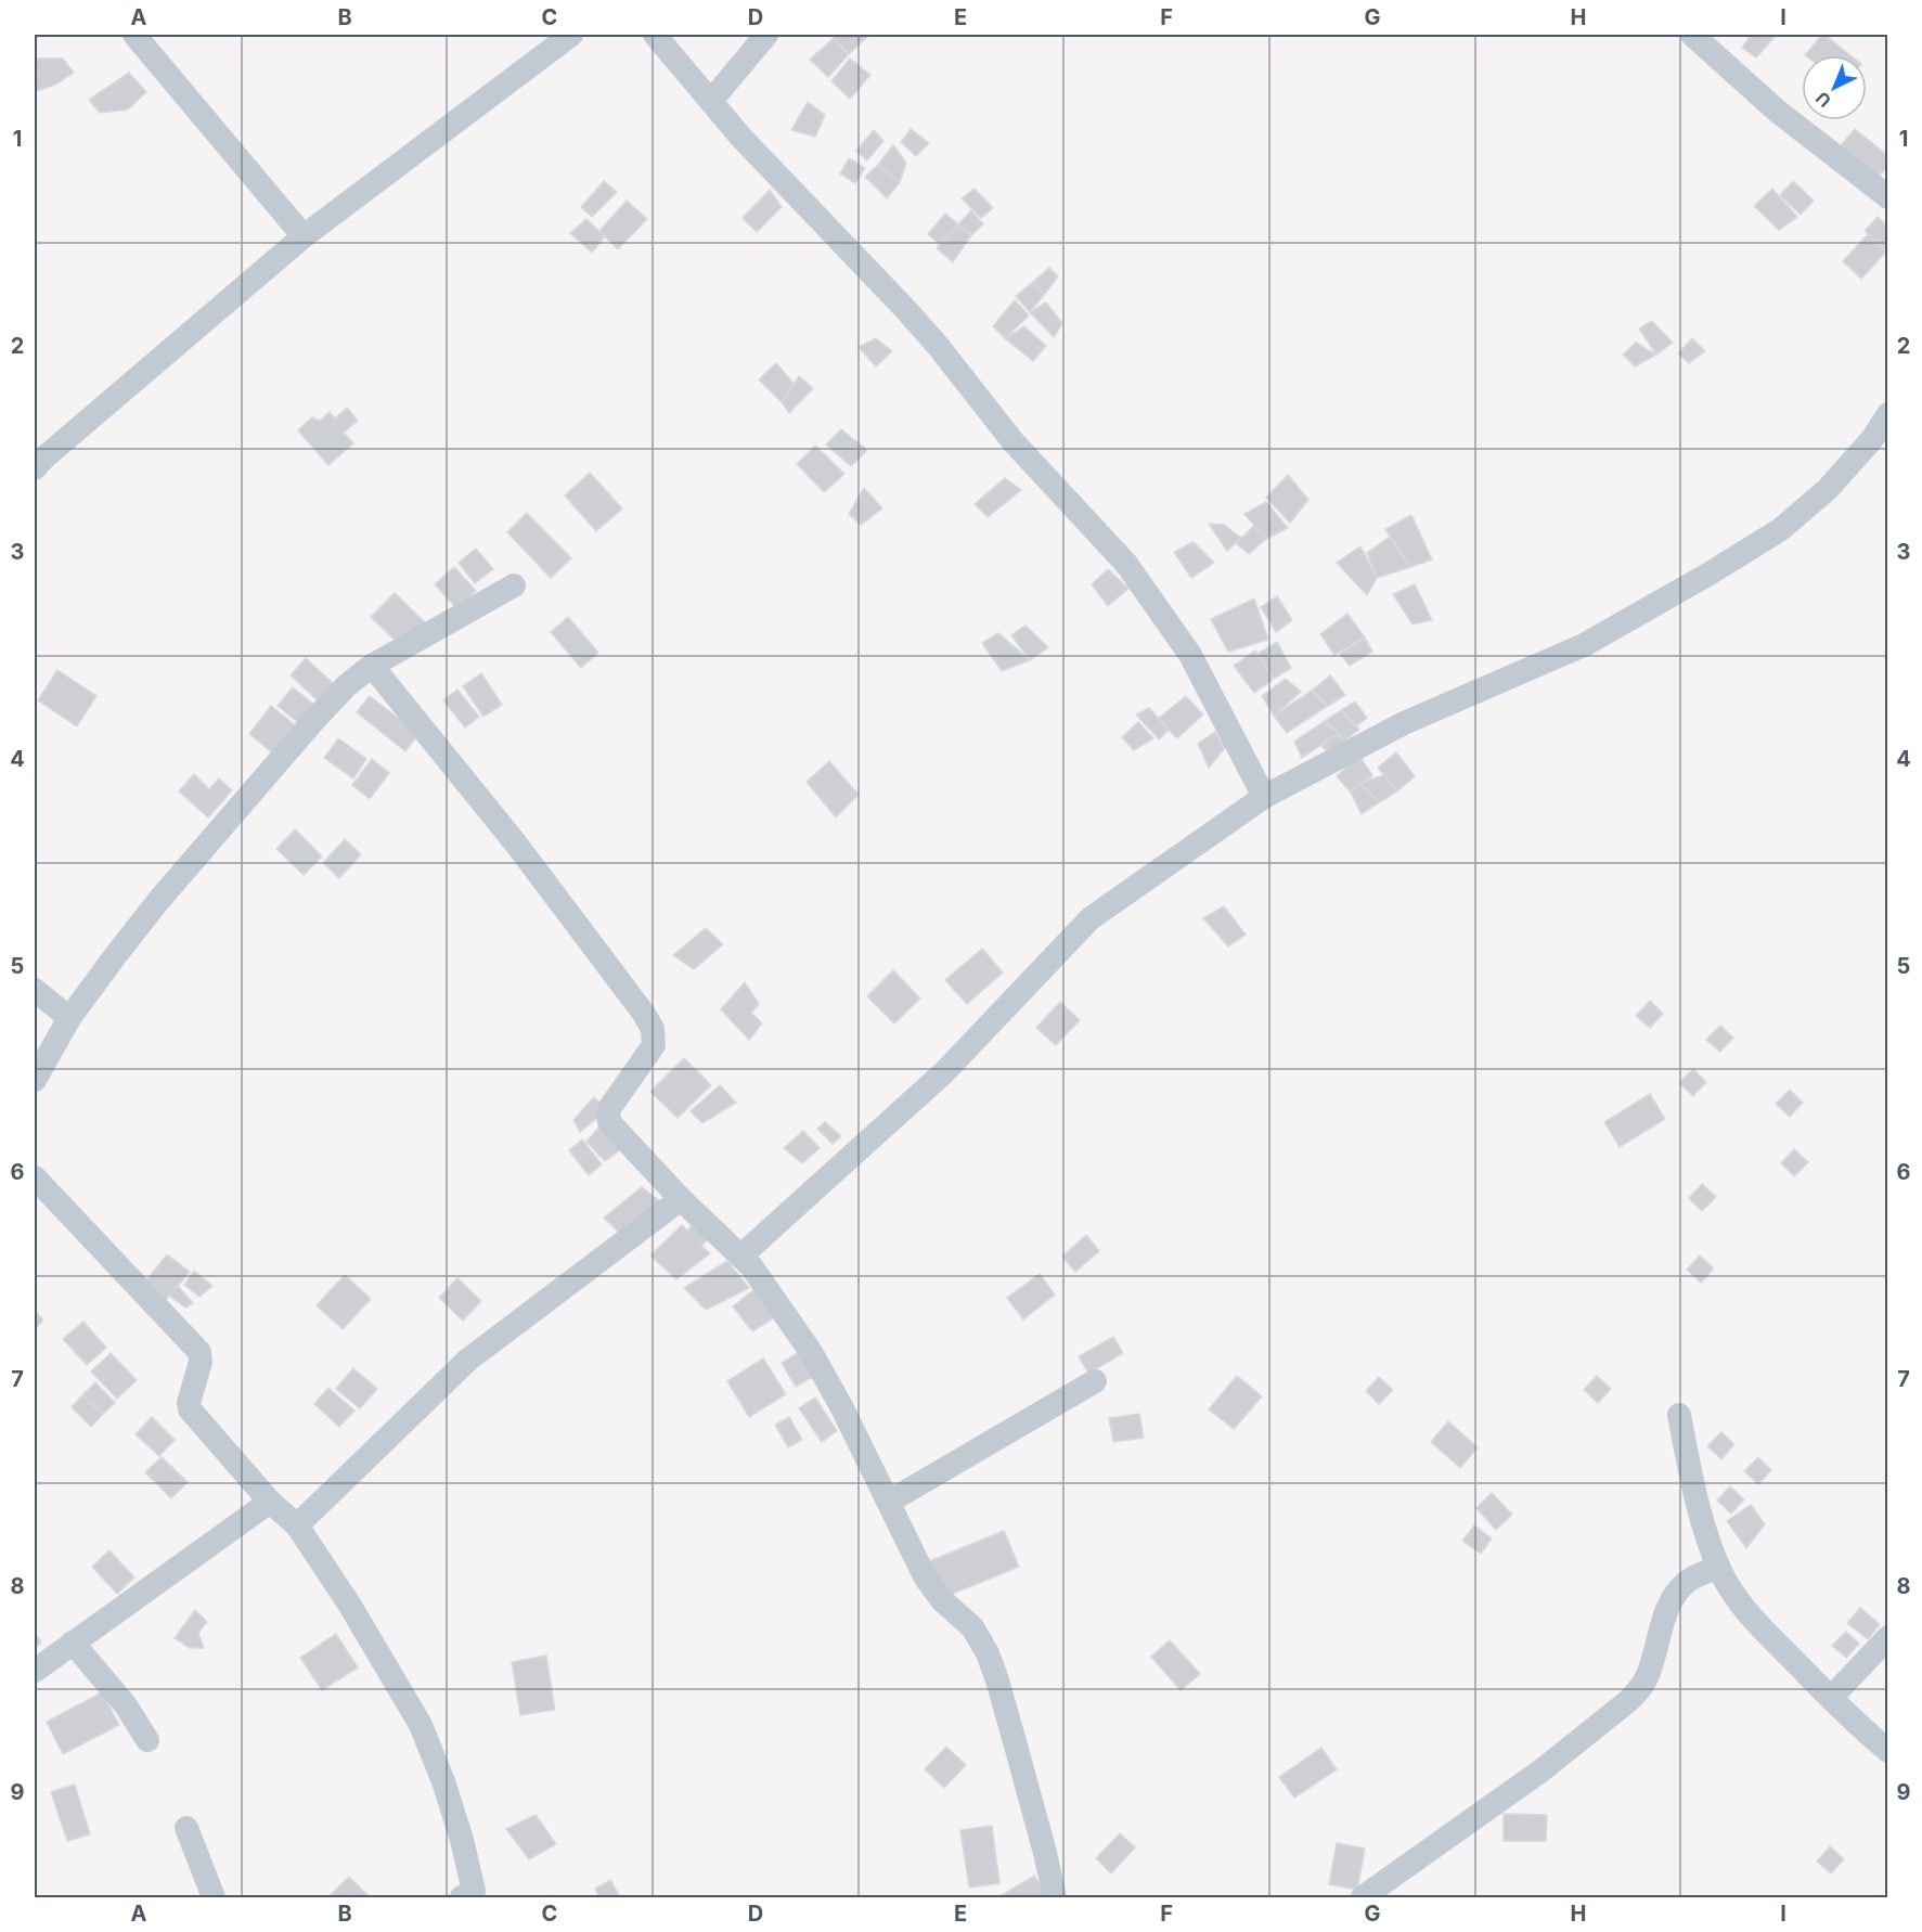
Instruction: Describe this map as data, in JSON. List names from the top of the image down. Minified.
{"north":"bottom left","grid":{"columns":["A","B","C","D","E","F","G","H","I"],"rows":["1","2","3","4","5","6","7","8","9"]}}
